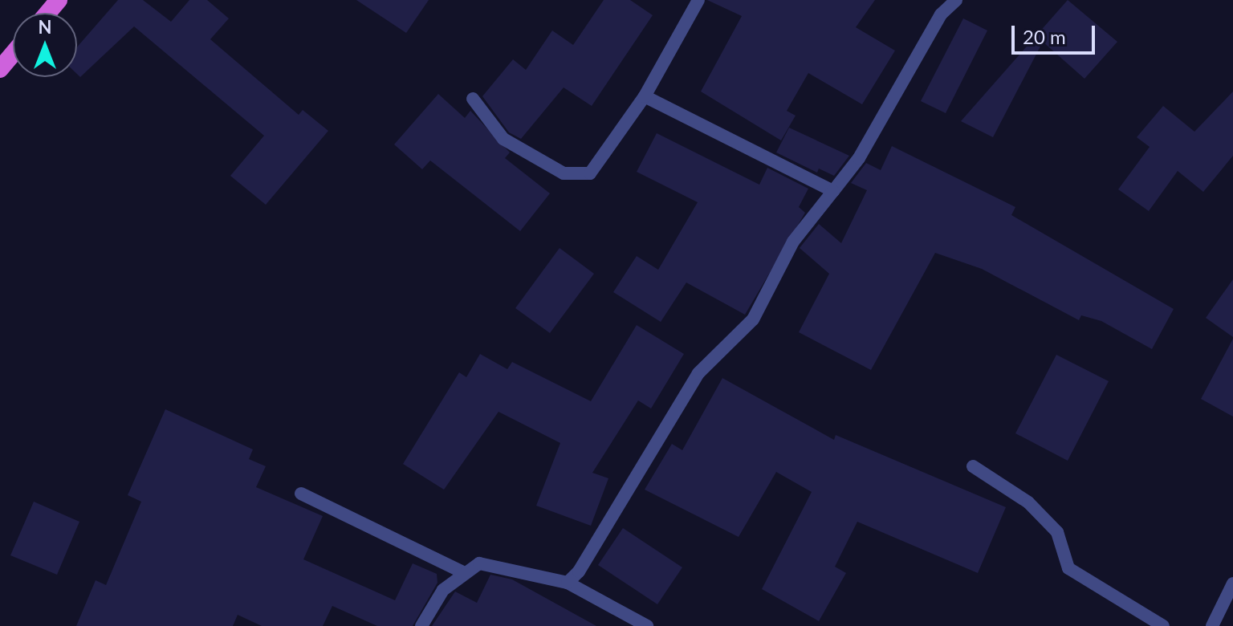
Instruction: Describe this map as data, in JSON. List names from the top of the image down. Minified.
{"scale_bar":"20 m","north":"top"}
